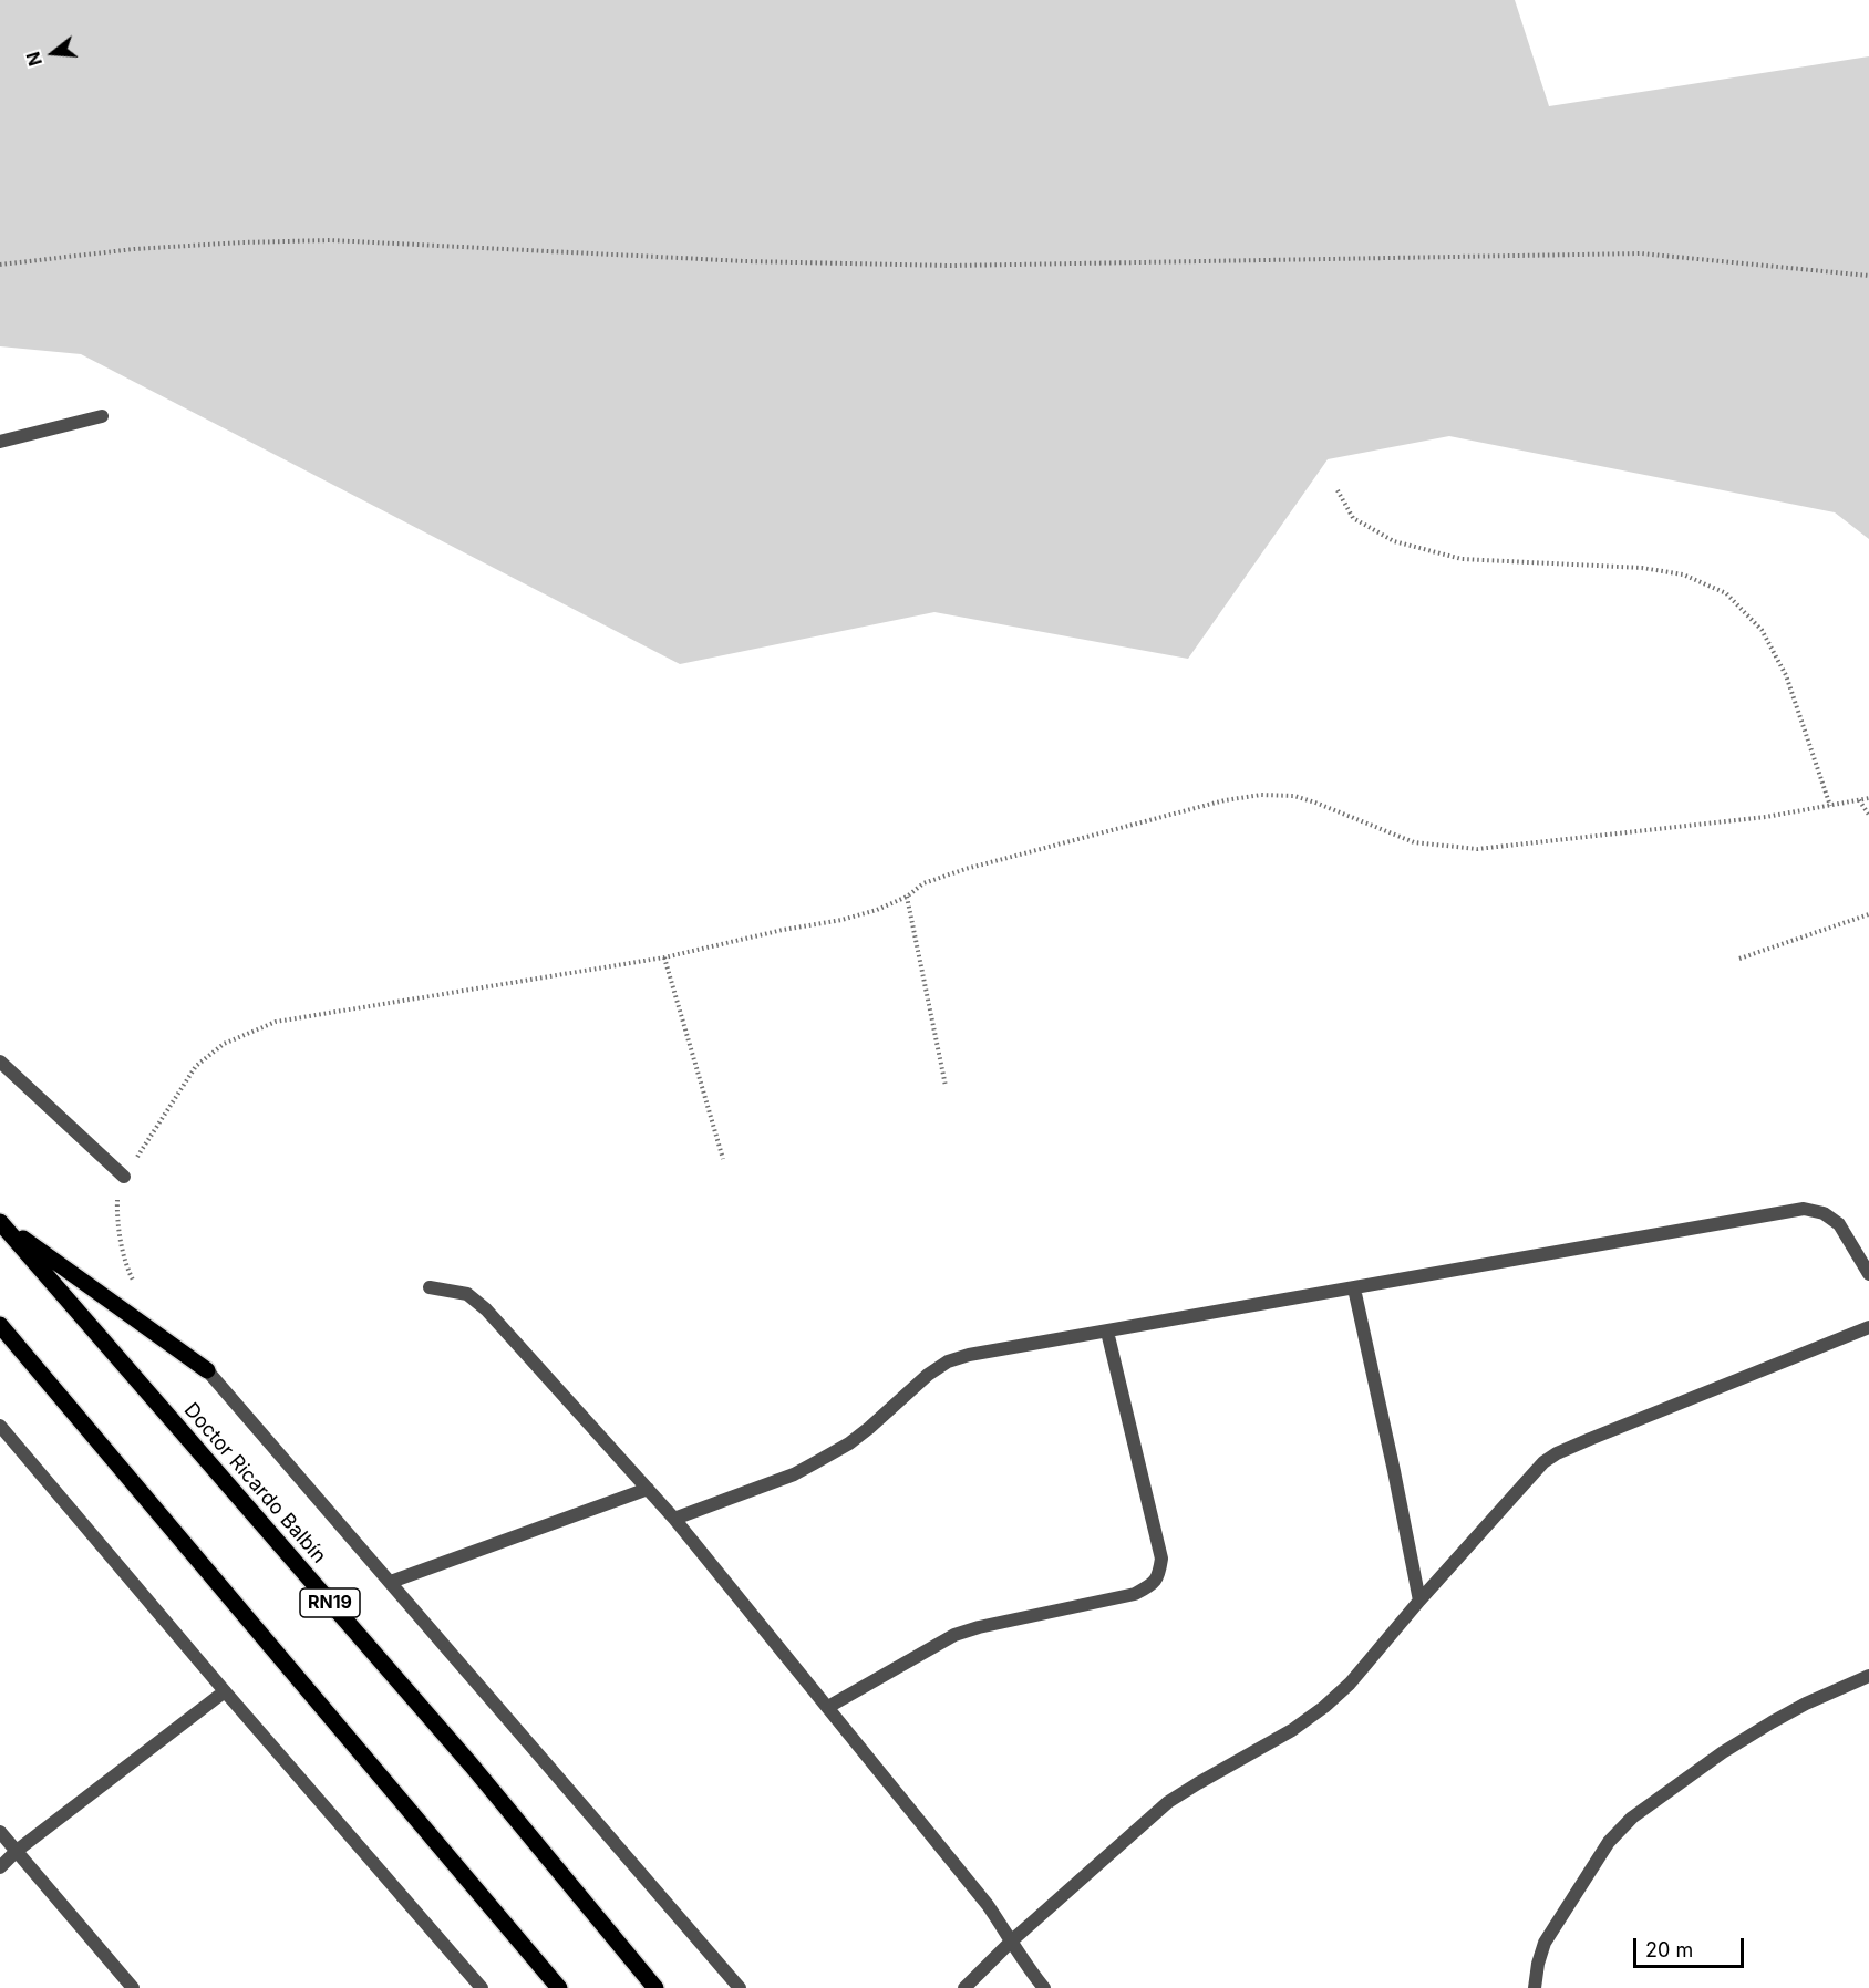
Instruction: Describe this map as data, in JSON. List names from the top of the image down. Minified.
{"streets":{"main road":["Doctor Ricardo Balbín","RN19"]},"scale_bar":"20 m","north":"left"}
